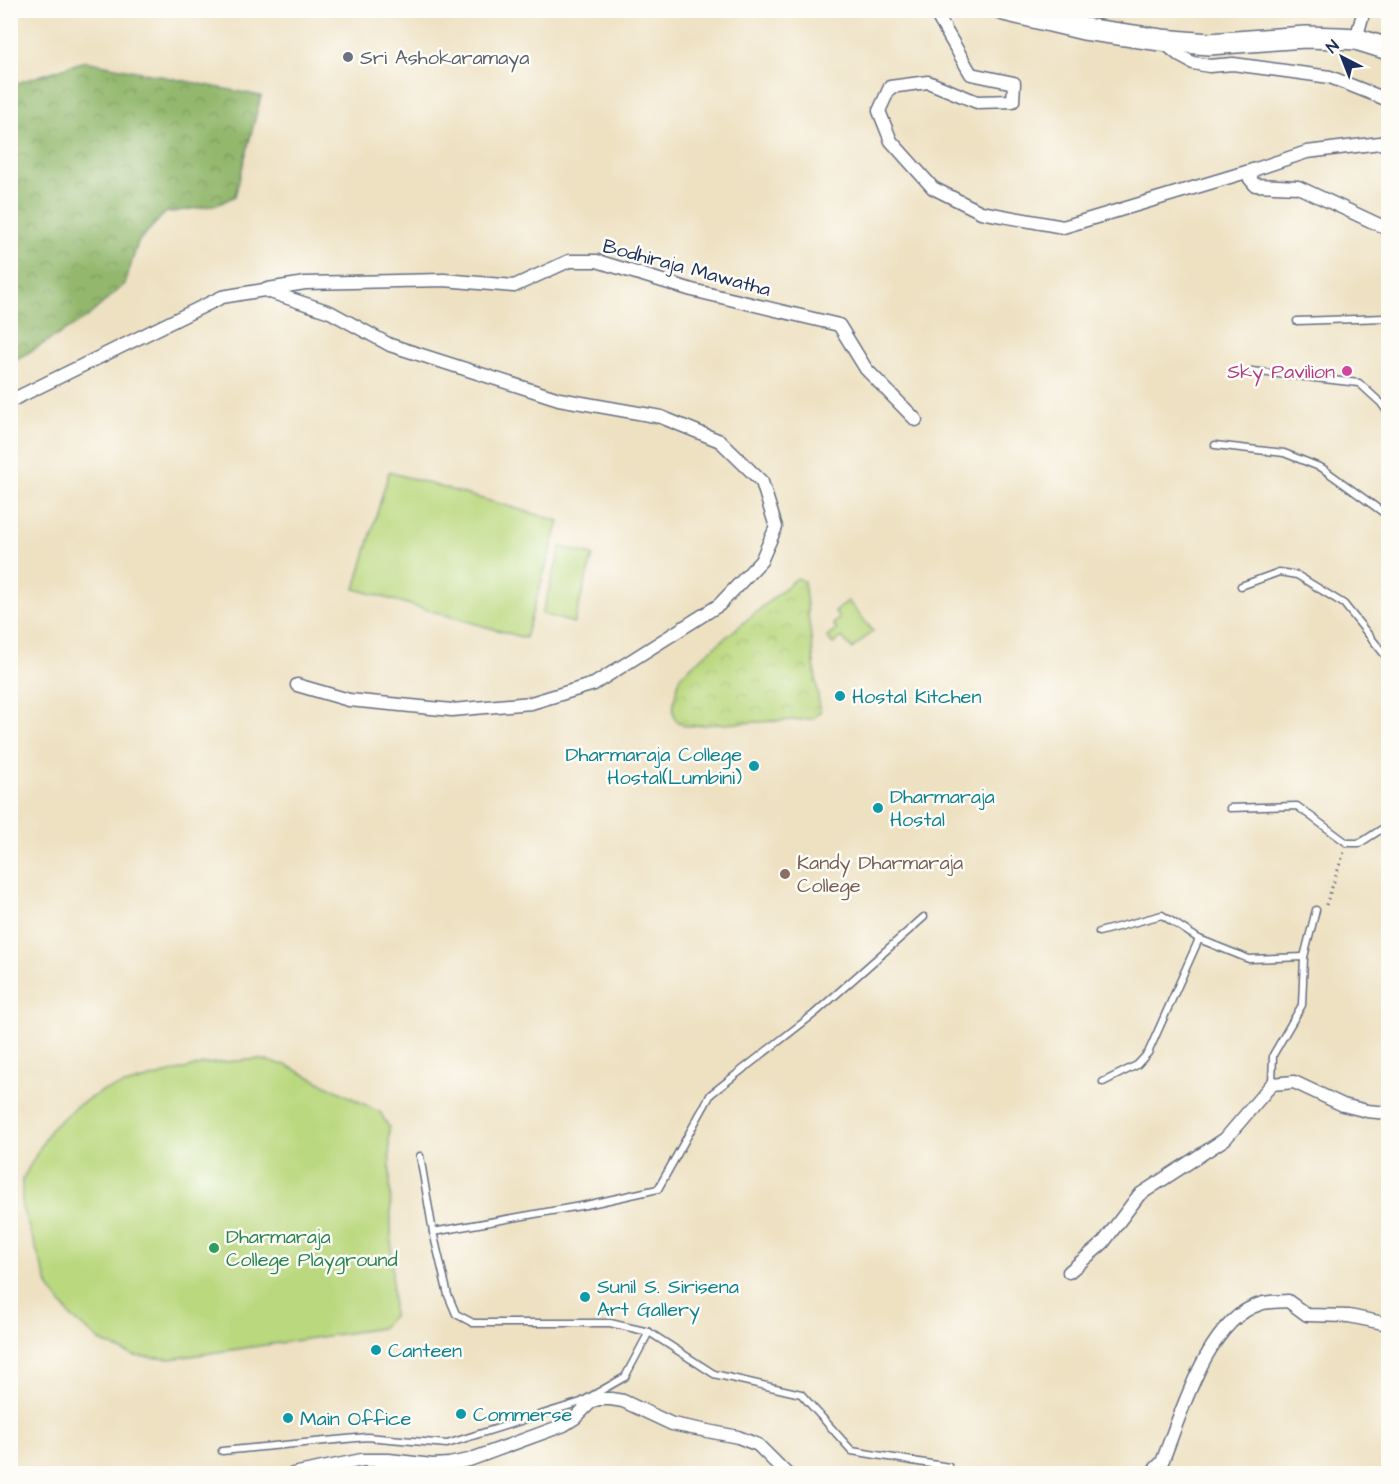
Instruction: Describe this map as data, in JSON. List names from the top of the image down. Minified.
{"streets":{"street":["Bodhiraja Mawatha"]},"places":["Sri Ashokaramaya","Sky Pavilion","Hostal Kitchen","Dharmaraja College Hostal(Lumbini)","Dharmaraja Hostal","Kandy Dharmaraja College","Dharmaraja College Playground","Sunil S. Sirisena Art Gallery","Canteen","Commerse","Main Office"],"north":"top left"}
